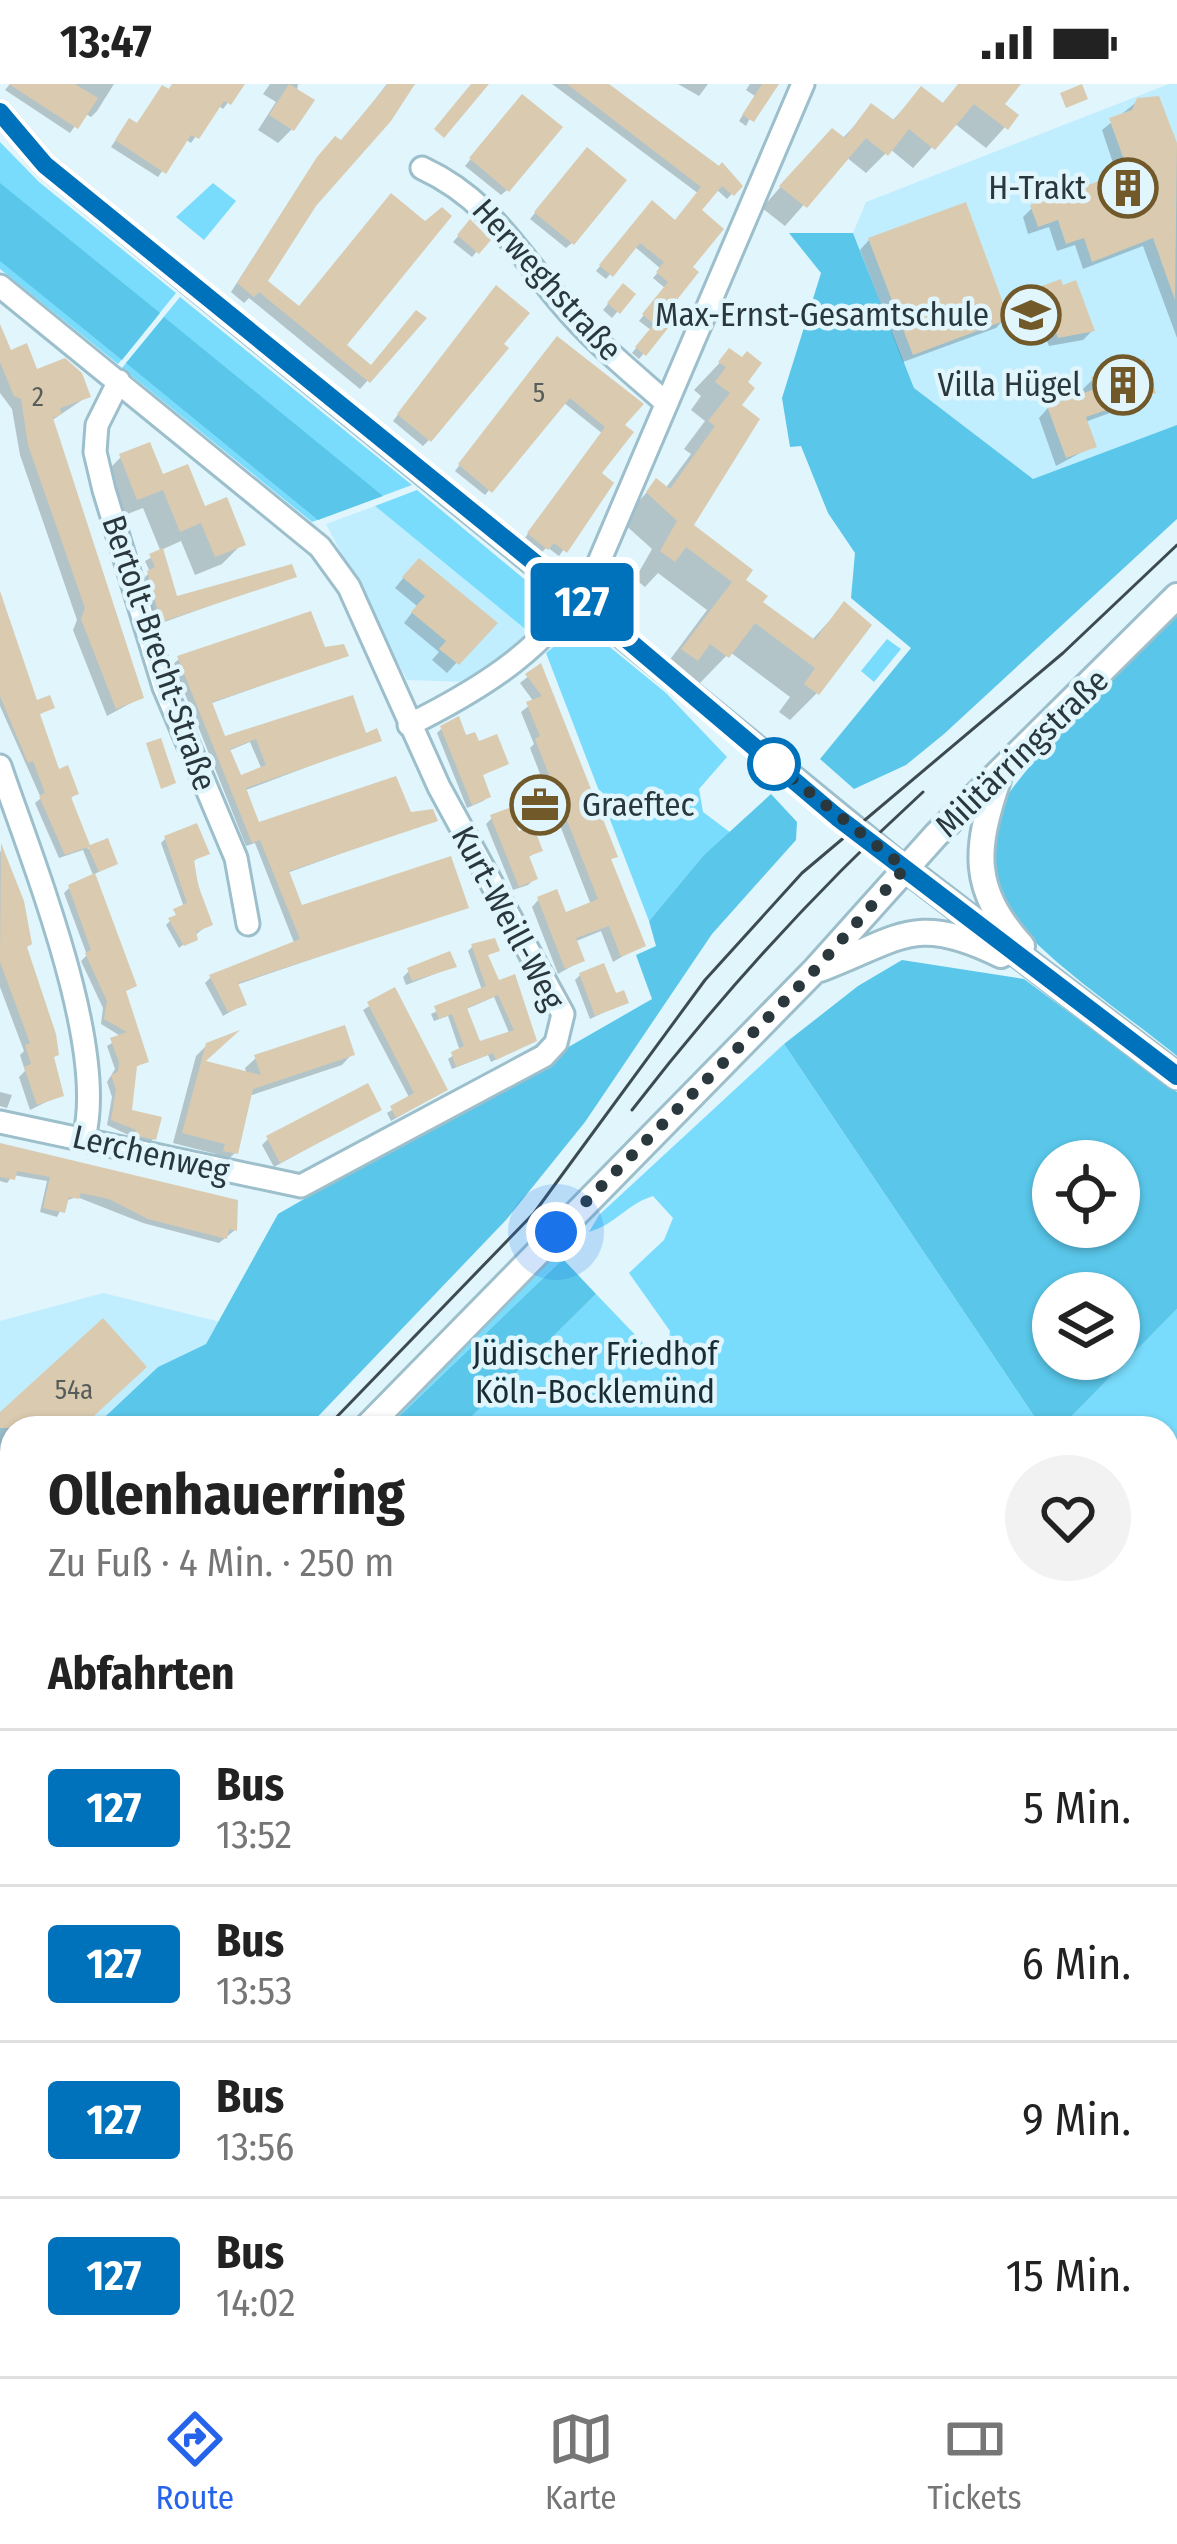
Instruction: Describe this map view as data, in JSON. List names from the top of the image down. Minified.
{"streets":{"main road":["Militärringstraße"],"street":["Herweghstraße","Bertolt-Brecht-Straße","Kurt-Weill-Weg","Lerchenweg"]},"crossings":[["Bertolt-Brecht-Straße","Kurt-Weill-Weg"],["Kurt-Weill-Weg","Lerchenweg"]],"parks":["Jüdischer Friedhof Köln-Bocklemünd"],"places":{"building":["H-Trakt","Villa Hügel"],"school or university":["Max-Ernst-Gesamtschule"],"office":["Graeftec"]},"lines":["bus line 127"],"house_numbers":["5","2","54a"],"page":{"status":"13:47","on_map":"127","heading":[["Ollenhauerring","Zu Fuß · 4 Min. · 250 m"],"Abfahrten"],"list":[{"mark":"127","name":"Bus","note":"13:52","value":"5 Min."},{"mark":"127","name":"Bus","note":"13:53","value":"6 Min."},{"mark":"127","name":"Bus","note":"13:56","value":"9 Min."},{"mark":"127","name":"Bus","note":"14:02","value":"15 Min."}],"tabs":["Route","Karte","Tickets"]}}
